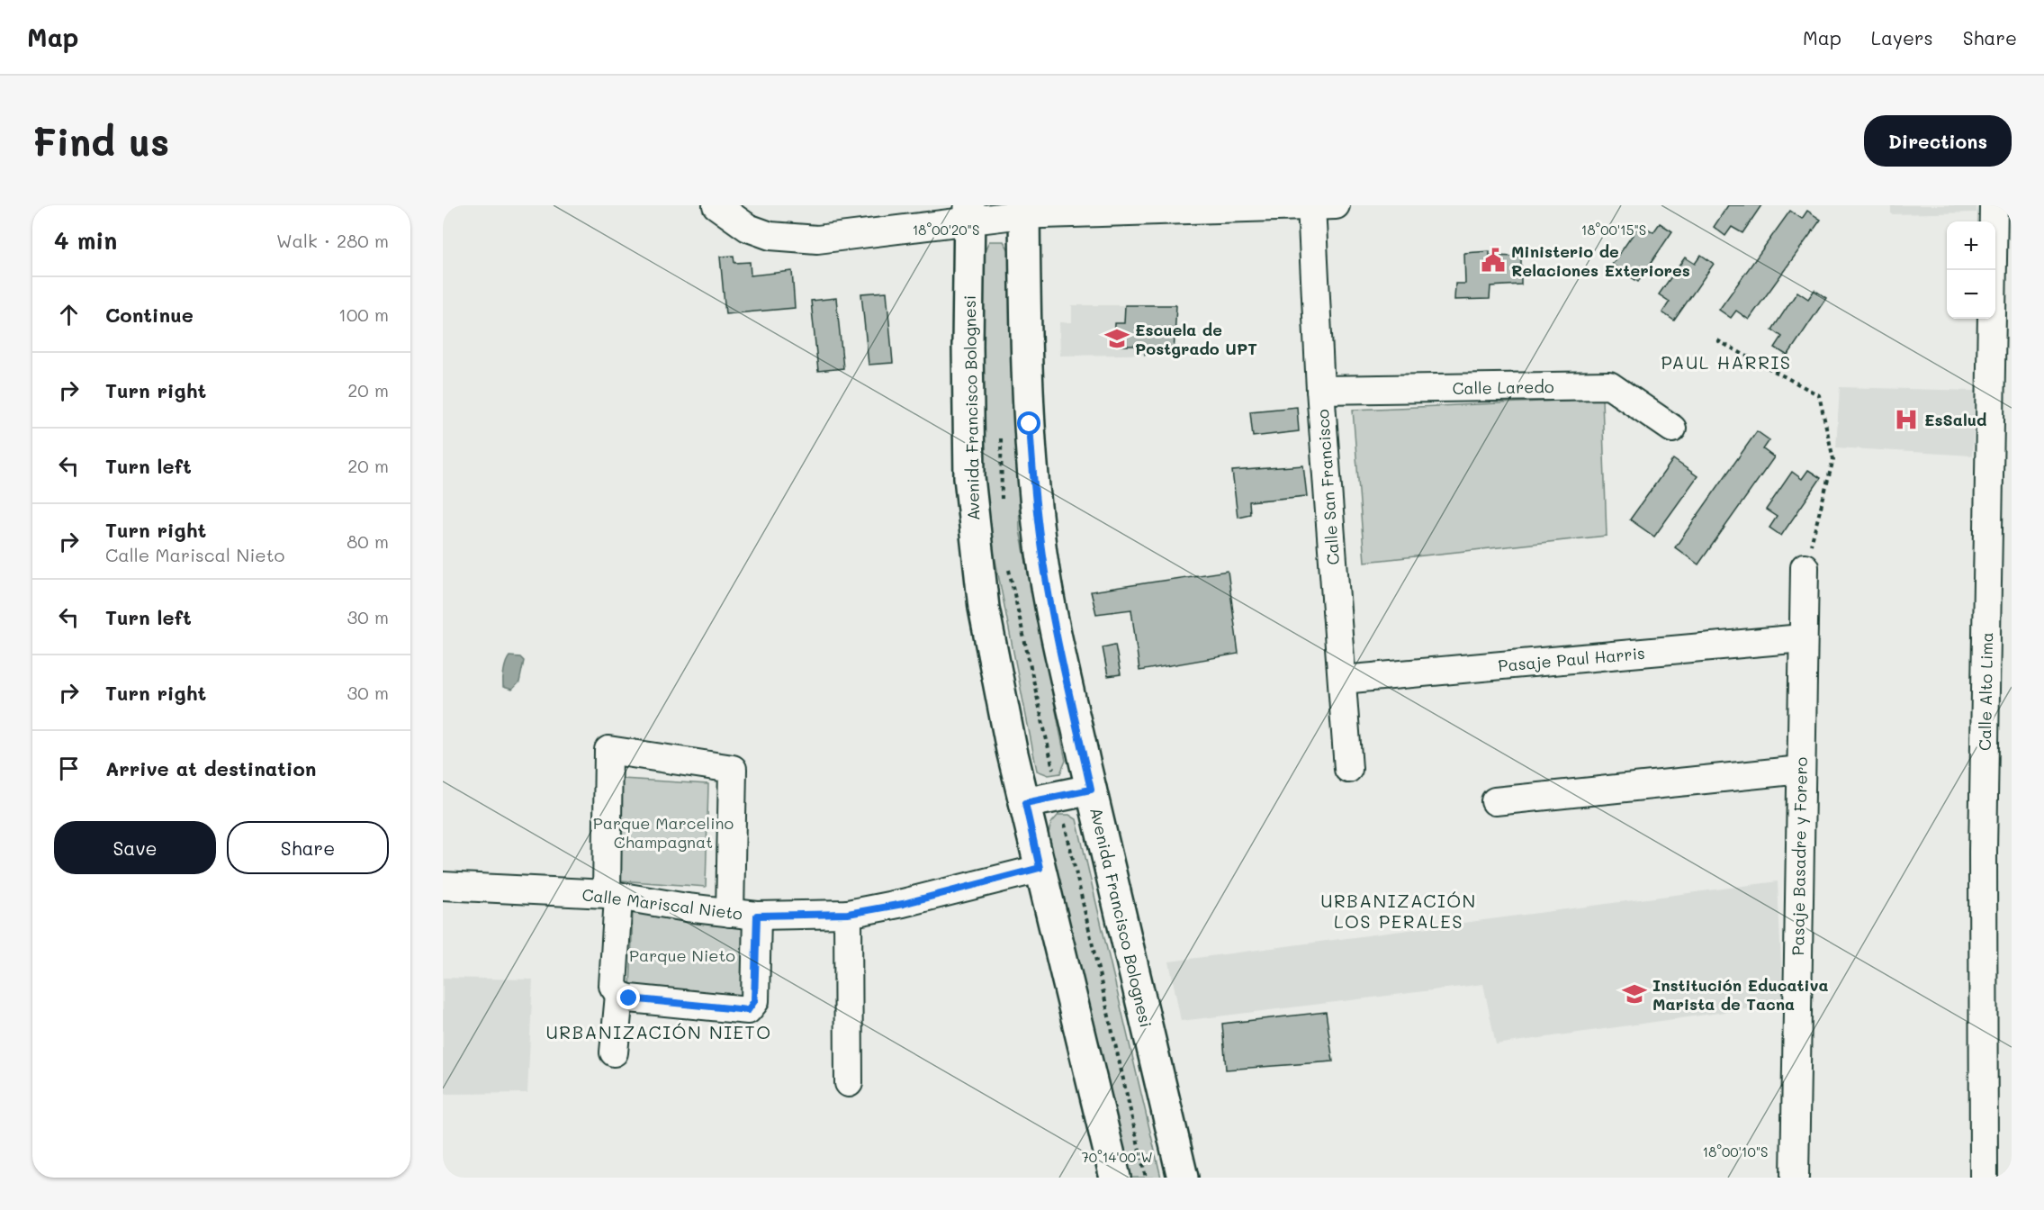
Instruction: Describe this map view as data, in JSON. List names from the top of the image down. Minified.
{"streets":{"main road":["Avenida Francisco Bolognesi"],"street":["Calle Laredo","Calle San Francisco","Pasaje Paul Harris","Calle Alto Lima","Pasaje Basadre y Forero","Calle Mariscal Nieto"]},"crossings":[["Calle Laredo","Calle San Francisco"],["Avenida Francisco Bolognesi","Calle Mariscal Nieto"],["Calle San Francisco","Pasaje Paul Harris"],["Pasaje Paul Harris","Pasaje Basadre y Forero"]],"districts":["PAUL HARRIS","URBANIZACIÓN LOS PERALES","URBANIZACIÓN NIETO"],"parks":["Parque Marcelino Champagnat","Parque Nieto"],"places":{"public building":["Ministerio de Relaciones Exteriores"],"school or university":["Escuela de Postgrado UPT","Institución Educativa Marista de Tacna"],"hospital":["EsSalud"]},"page":{"header":"Map","nav":["Map","Layers","Share"],"buttons":["Directions",["Save","Share"]],"title":"Find us","heading":["4 min","Walk · 280 m"],"map_buttons":["+","−"],"list":[["Continue","100 m"],["Turn right","20 m"],["Turn left","20 m"],["Turn right","Calle Mariscal Nieto","80 m"],["Turn left","30 m"],["Turn right","30 m"],"Arrive at destination"]},"coordinates":["18°00'20\"S","18°00'15\"S","18°00'10\"S","70°14'00\"W"]}
